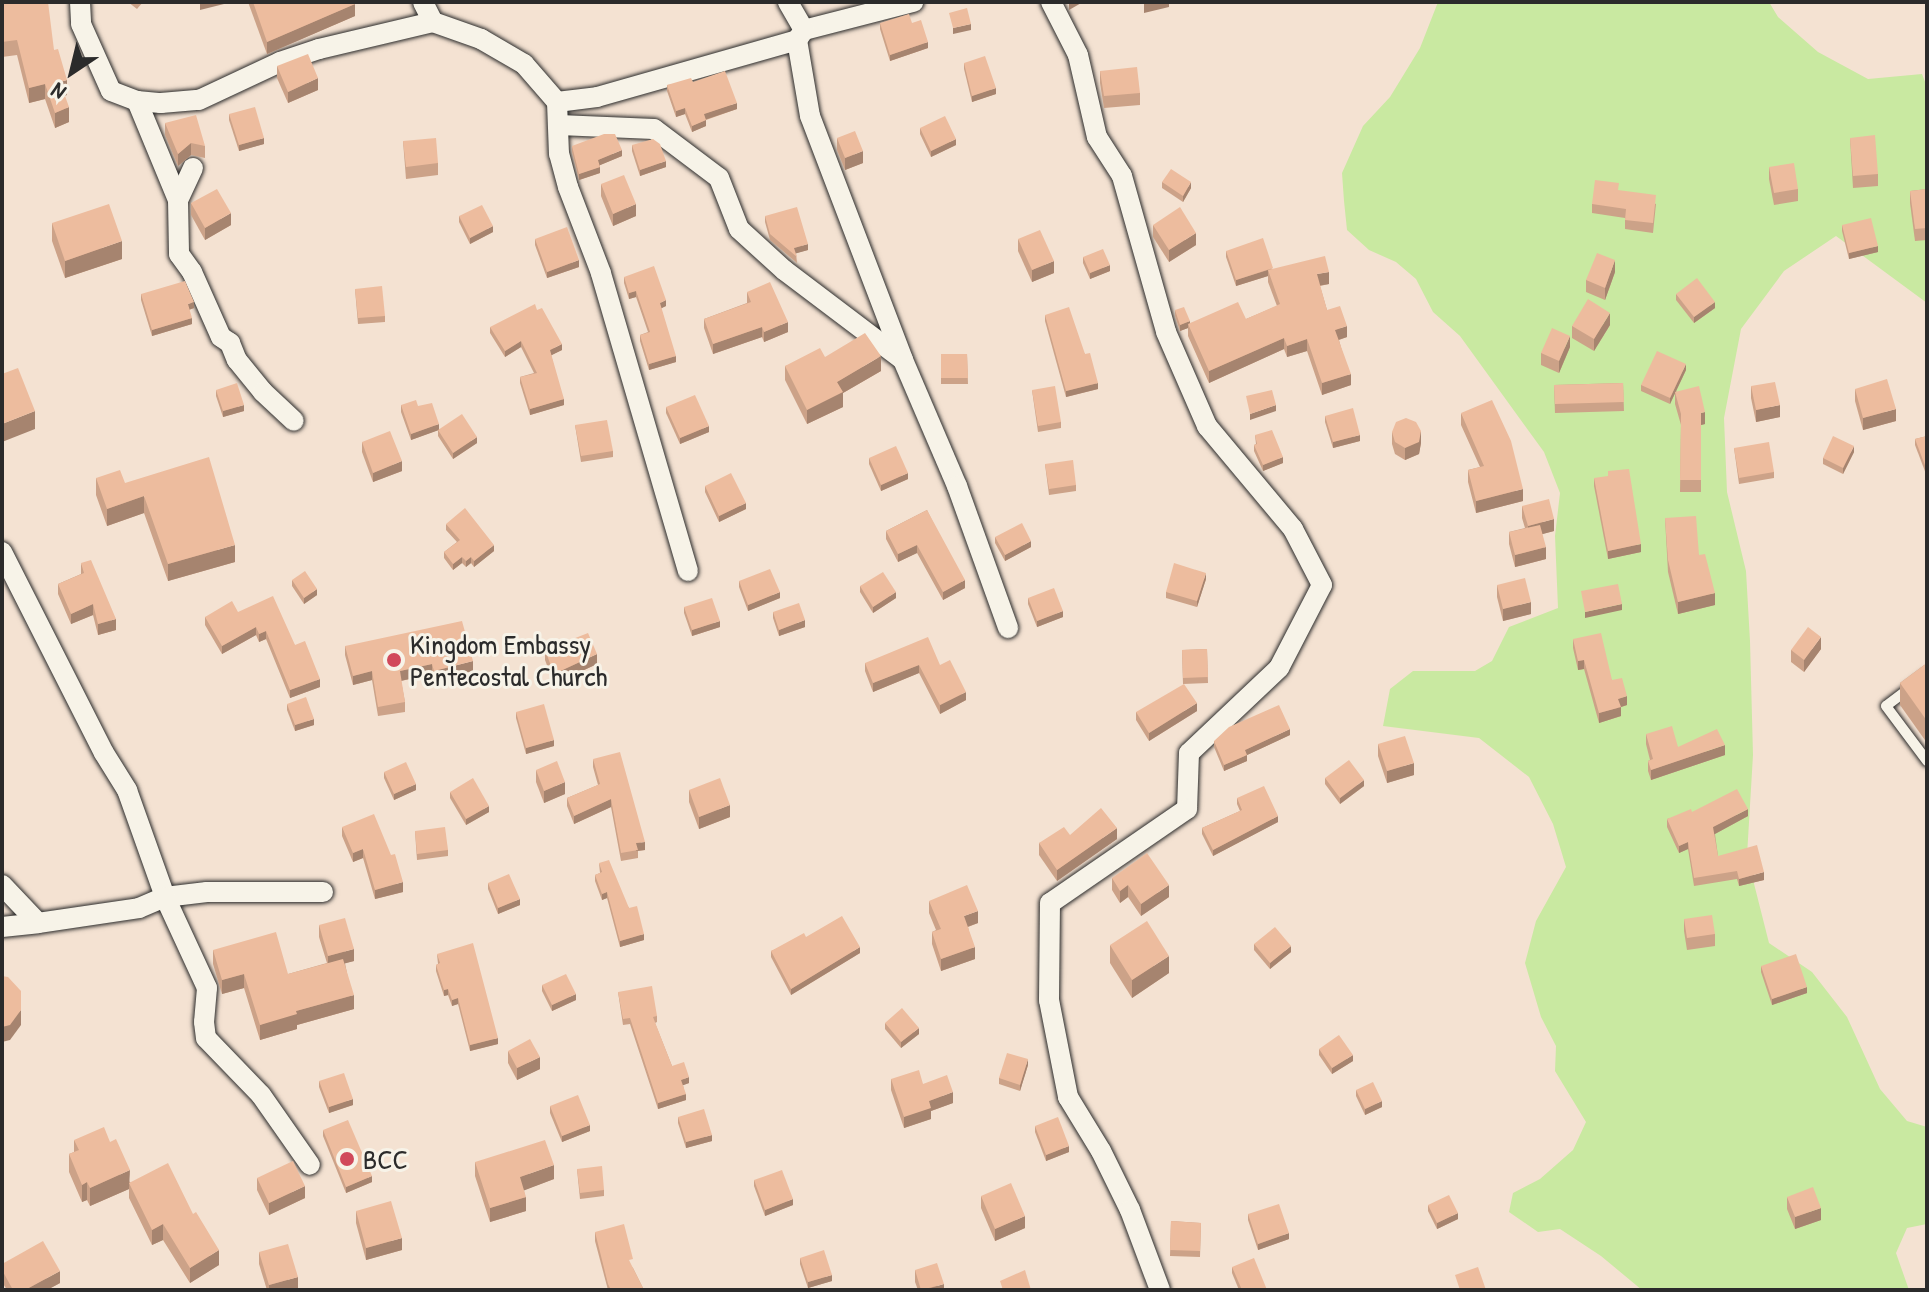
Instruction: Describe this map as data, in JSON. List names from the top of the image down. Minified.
{"places":["Kingdom Embassy Pentecostal Church","BCC"],"north":"bottom left"}
